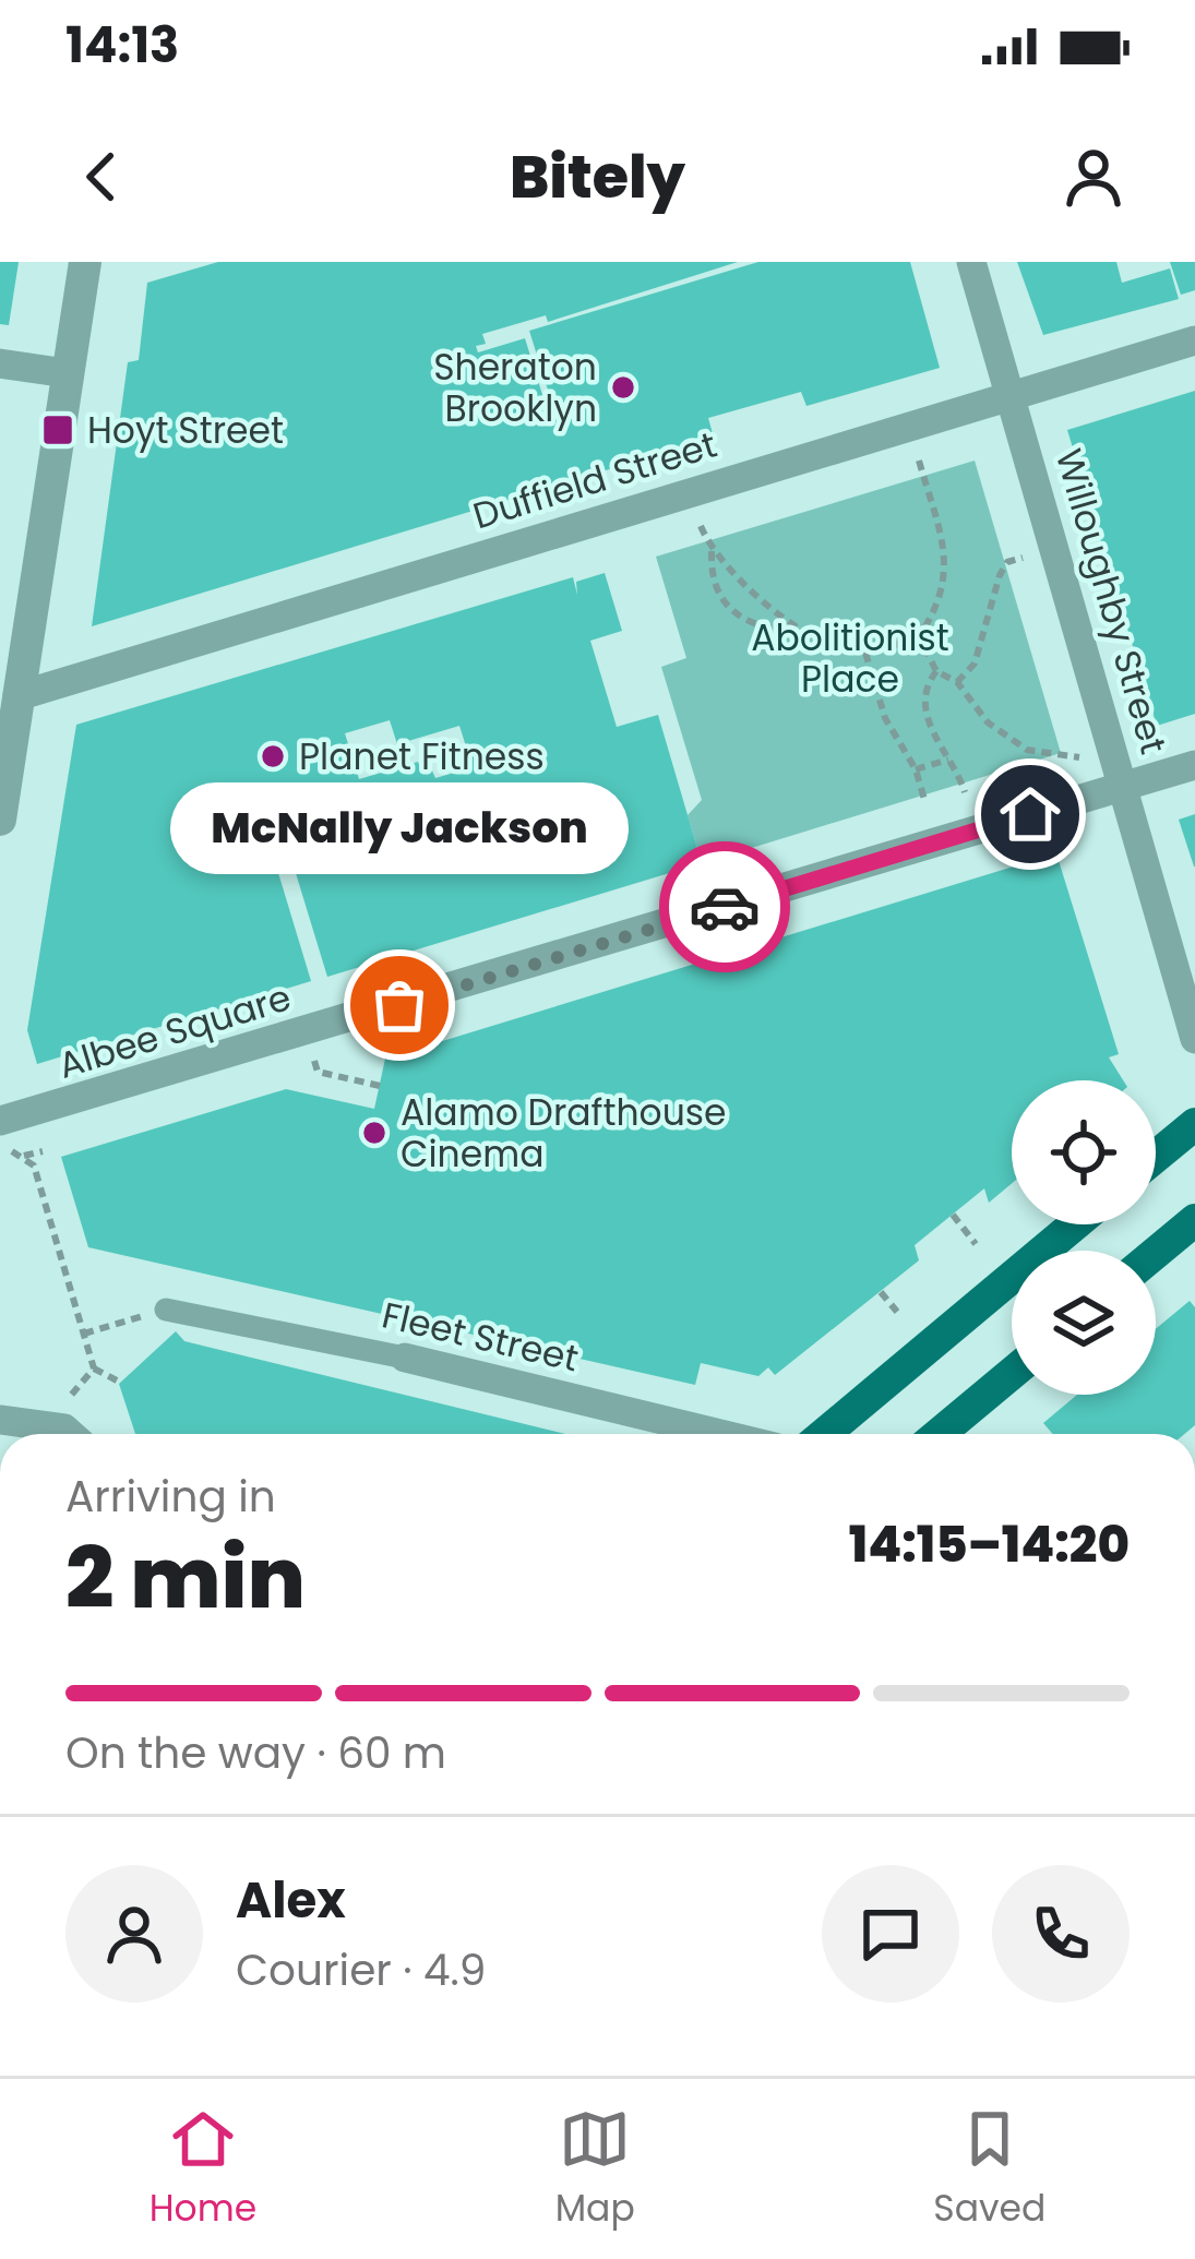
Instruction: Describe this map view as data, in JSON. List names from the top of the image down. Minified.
{"streets":{"street":["Duffield Street","Willoughby Street","Albee Square","Fleet Street"]},"crossings":[["Duffield Street","Willoughby Street"],["Willoughby Street","Albee Square"]],"parks":["Abolitionist Place"],"places":{"other":["Sheraton Brooklyn","Planet Fitness","McNally Jackson","Alamo Drafthouse Cinema"],"transit":["Hoyt Street"]},"page":{"status":"14:13","header":"Bitely","bubble":"McNally Jackson","heading":["2 min","Arriving in","14:15–14:20"],"panel":["Alex","Courier · 4.9"],"bar":"On the way · 60 m","tabs":["Home","Map","Saved"]}}
